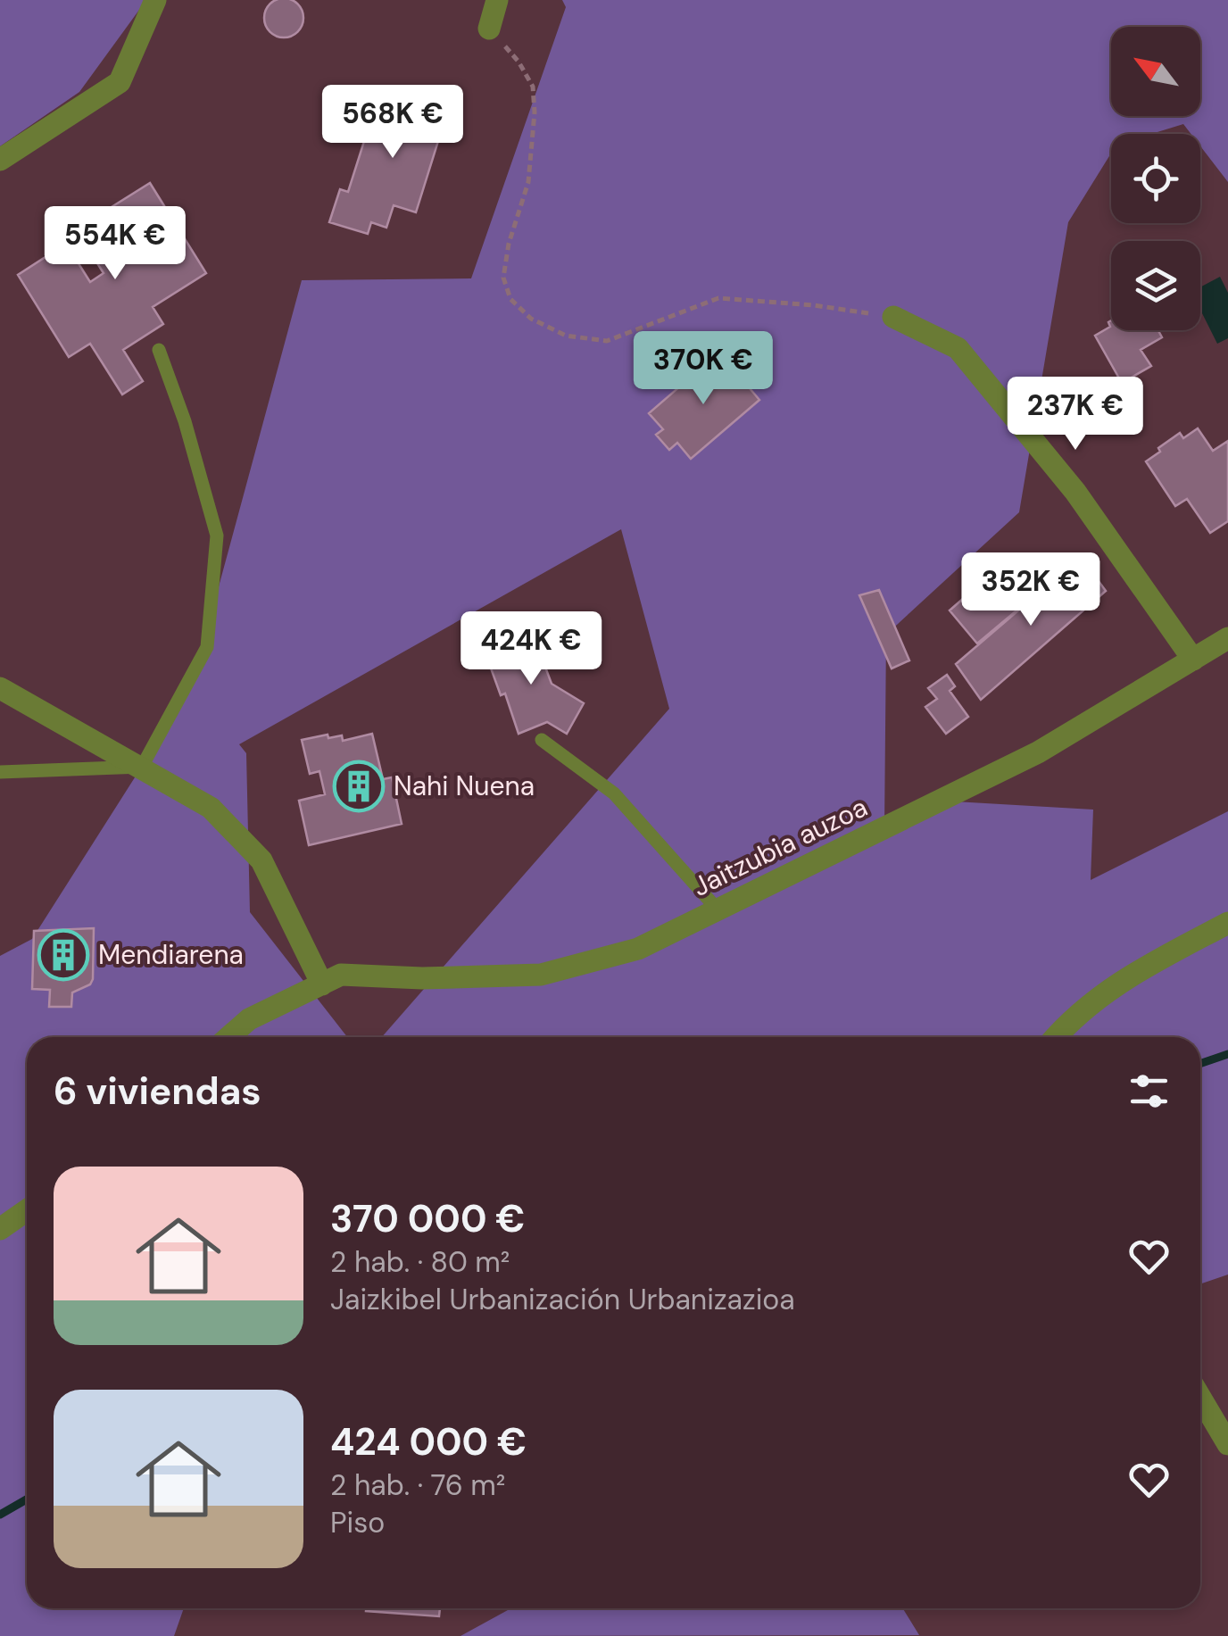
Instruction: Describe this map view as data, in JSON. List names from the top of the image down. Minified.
{"streets":{"street":["Jaitzubia auzoa"]},"places":{"building":["Nahi Nuena","Mendiarena"]},"north":"top left","page":{"price":["568K €","554K €","370K €","237K €","352K €","424K €"],"heading":"6 viviendas","list":[{"name":"370 000 €","note":"2 hab. · 80 m² · Jaizkibel Urbanización Urbanizazioa"},{"name":"424 000 €","note":"2 hab. · 76 m² · Piso"}]}}
